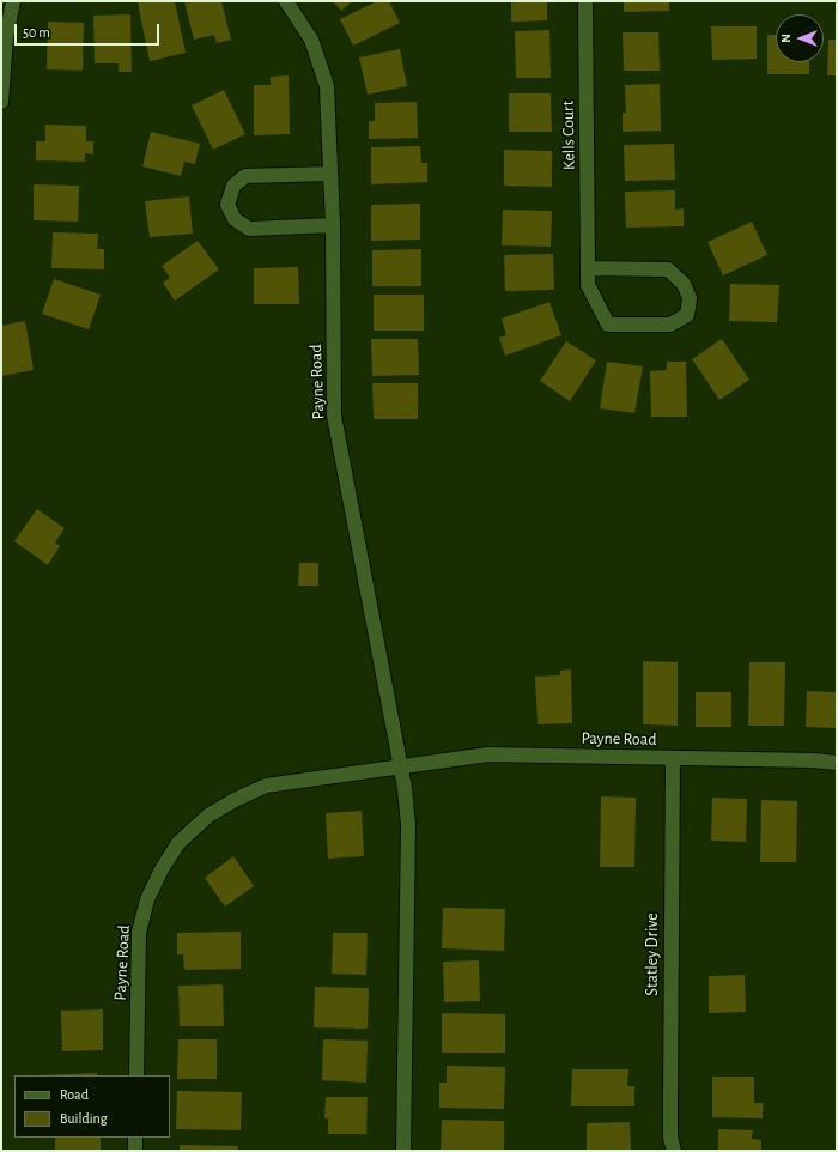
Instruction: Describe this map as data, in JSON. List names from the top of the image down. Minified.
{"streets":{"street":["Kells Court","Payne Road","Statley Drive"]},"crossings":[["Payne Road","Statley Drive"]],"legend":["Road","Building"],"scale_bar":"50 m","north":"left"}
